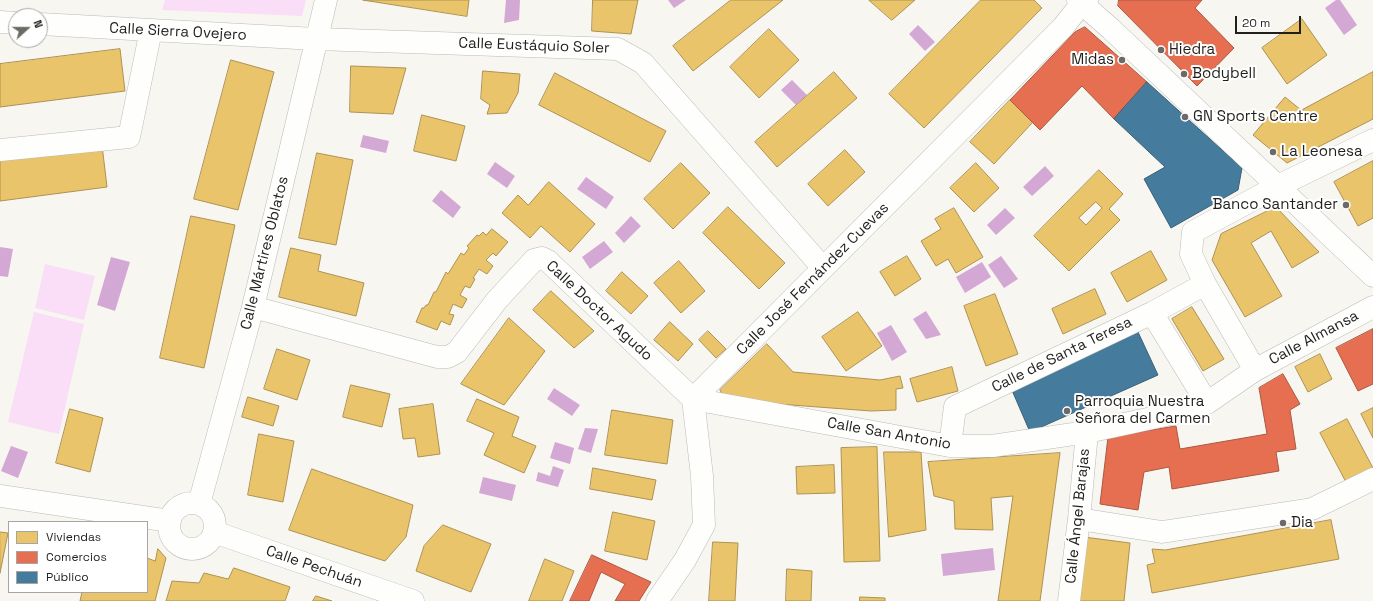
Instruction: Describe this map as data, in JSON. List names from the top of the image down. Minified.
{"streets":{"street":["Calle Sierra Ovejero","Calle Eustáquio Soler","Calle Mártires Oblatos","Calle José Fernández Cuevas","Calle Doctor Agudo","Calle Almansa","Calle de Santa Teresa","Calle San Antonio","Calle Ángel Barajas","Calle Pechuán"]},"crossings":[["Calle Sierra Ovejero","Calle Eustáquio Soler"],["Calle Sierra Ovejero","Calle Mártires Oblatos"],["Calle Eustáquio Soler","Calle Mártires Oblatos"],["Calle Eustáquio Soler","Calle José Fernández Cuevas"],["Calle Mártires Oblatos","Calle Doctor Agudo"],["Calle Mártires Oblatos","Calle Pechuán"],["Calle José Fernández Cuevas","Calle Doctor Agudo"],["Calle José Fernández Cuevas","Calle San Antonio"],["Calle Doctor Agudo","Calle San Antonio"],["Calle Almansa","Calle San Antonio"],["Calle de Santa Teresa","Calle San Antonio"],["Calle San Antonio","Calle Ángel Barajas"]],"places":["Hiedra","Midas","Bodybell","GN Sports Centre","La Leonesa","Banco Santander","Parroquia Nuestra Señora del Carmen","Dia"],"legend":["Viviendas","Comercios","Público"],"scale_bar":"20 m","north":"right"}
